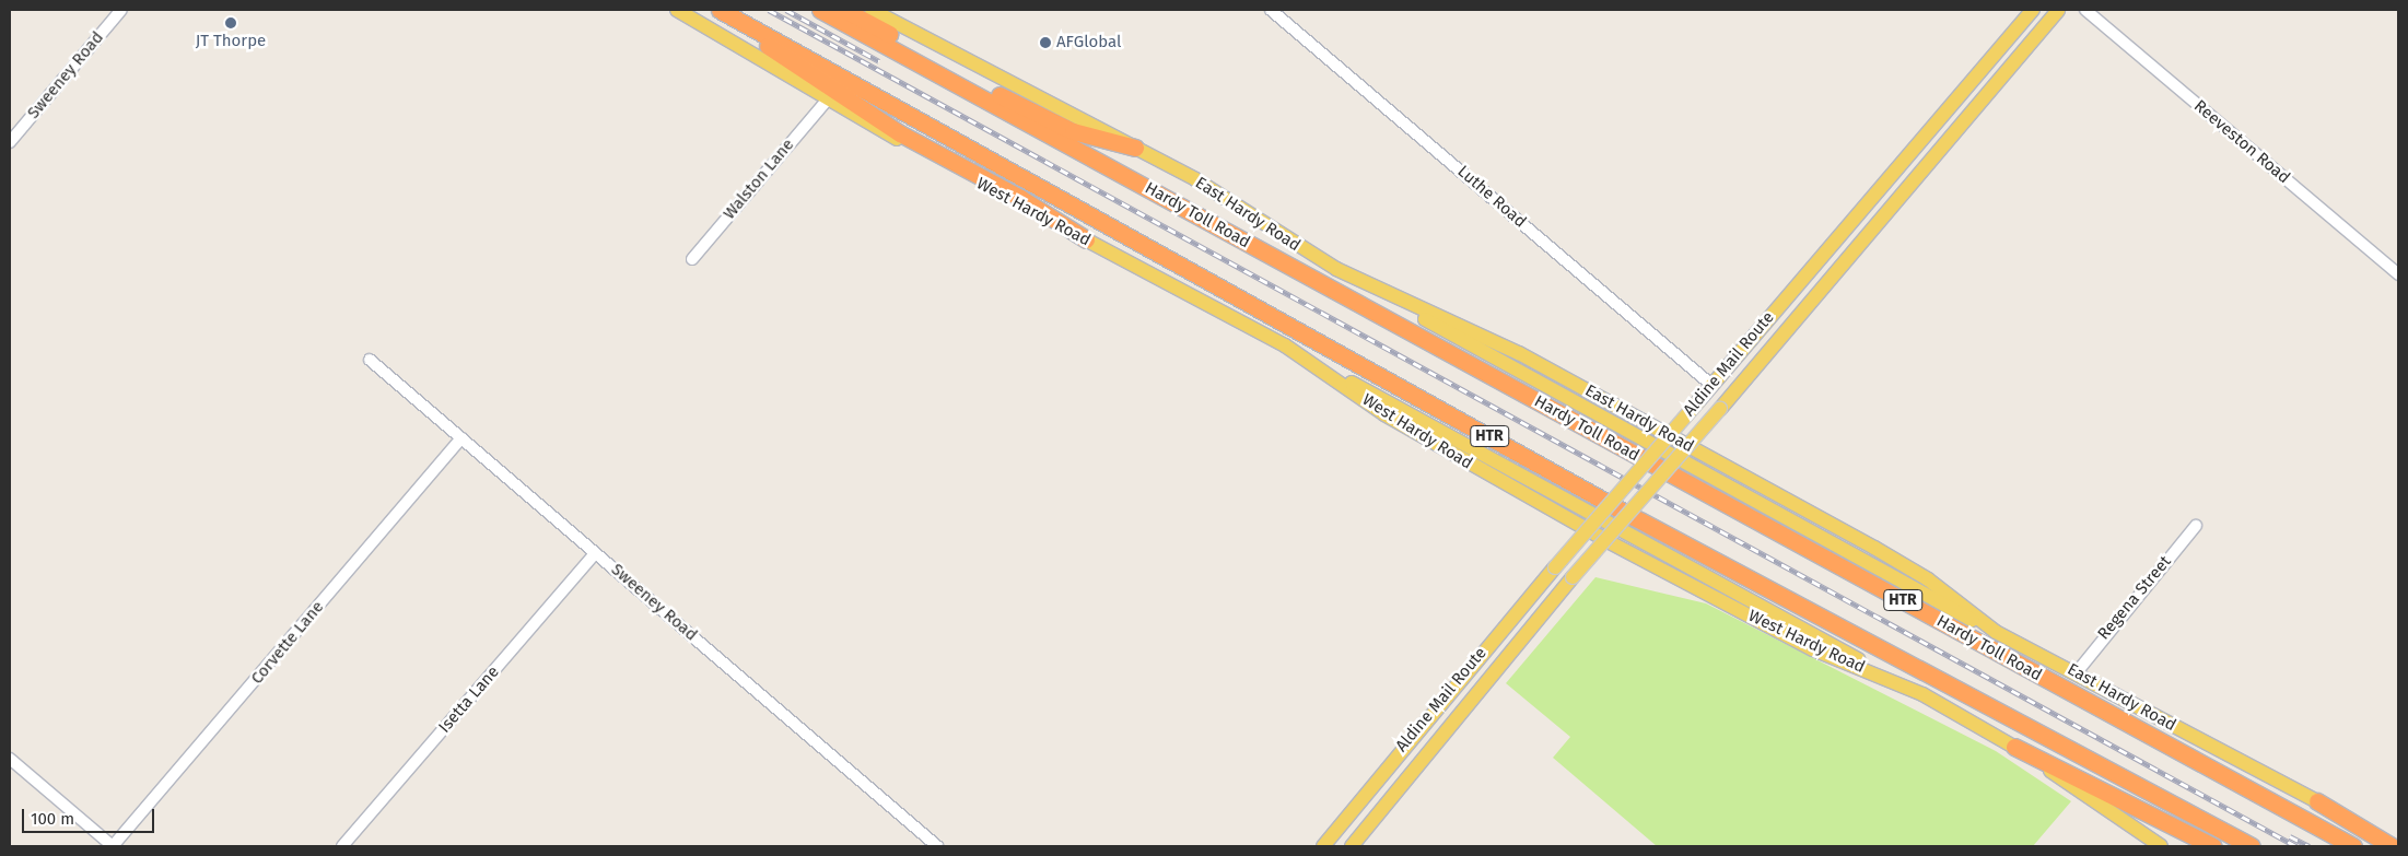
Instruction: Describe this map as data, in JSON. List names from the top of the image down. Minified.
{"streets":{"highway":["Hardy Toll Road","HTR"],"main road":["West Hardy Road","East Hardy Road","Aldine Mail Route"],"street":["Sweeney Road","Reeveston Road","Walston Lane","Luthe Road","Regena Street","Corvette Lane","Isetta Lane"]},"crossings":[["Sweeney Road","Corvette Lane"],["Sweeney Road","Isetta Lane"],["Walston Lane","West Hardy Road"],["Luthe Road","Aldine Mail Route"],["East Hardy Road","Regena Street"]],"places":["JT Thorpe","AFGlobal"],"scale_bar":"100 m"}
